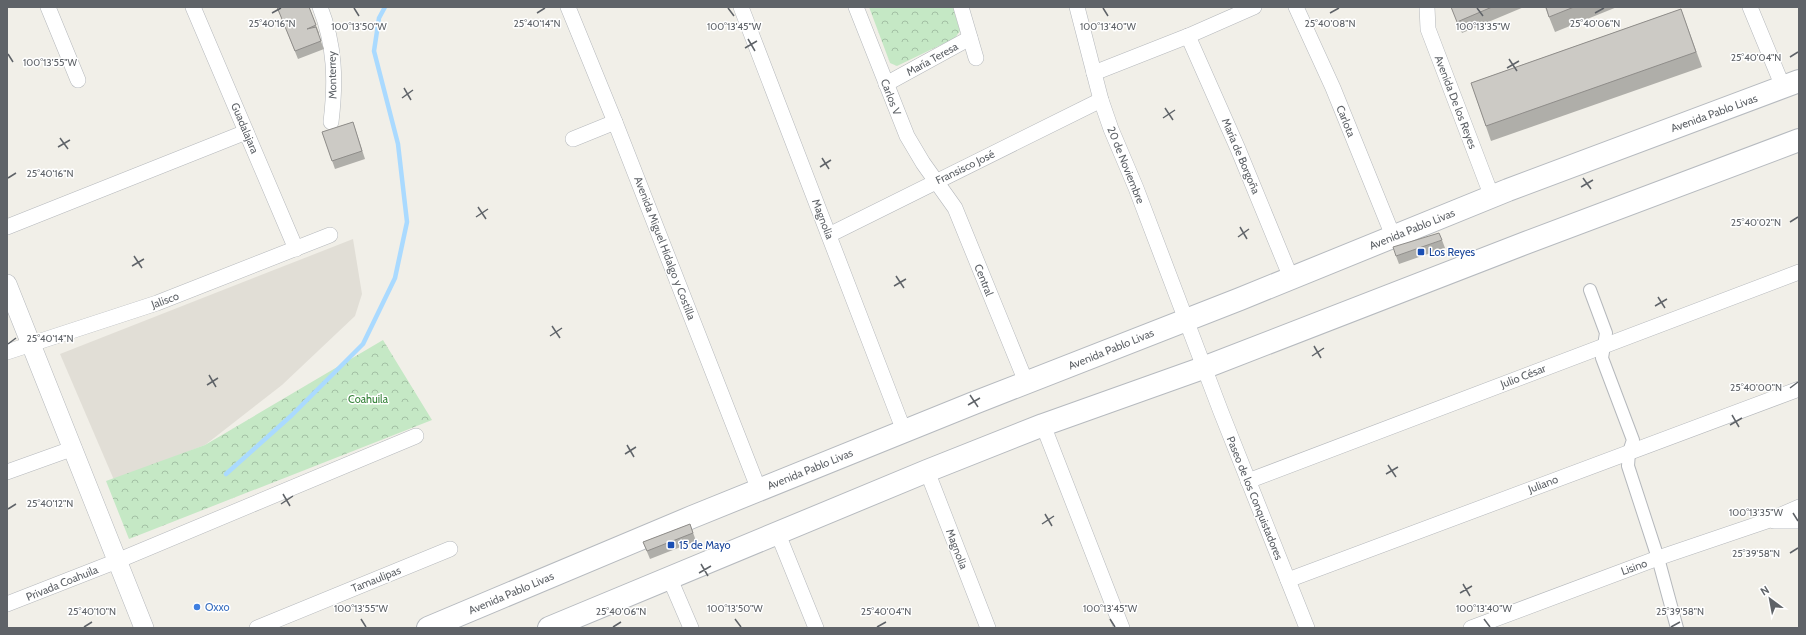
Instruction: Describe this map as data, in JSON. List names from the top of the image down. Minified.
{"streets":{"main road":["Avenida Pablo Livas"],"street":["María Teresa","Monterrey","Carlos V","Avenida De los Reyes","Carlota","Guadalajara","María de Borgoña","20 de Noviembre","Fransisco José","Magnolia","Avenida Miguel Hidalgo y Costilla","Central","Jalisco","Julio César","Juliano","Paseo de los Conquistadores","Lisino","Tamaulipas","Privada Coahuila"]},"crossings":[["María Teresa","Carlos V"],["Carlos V","Fransisco José"],["Carlos V","Central"],["Avenida De los Reyes","Avenida Pablo Livas"],["Avenida Pablo Livas","Carlota"],["Avenida Pablo Livas","María de Borgoña"],["Avenida Pablo Livas","20 de Noviembre"],["Avenida Pablo Livas","Magnolia"],["Avenida Pablo Livas","Avenida Miguel Hidalgo y Costilla"],["Avenida Pablo Livas","Central"],["Guadalajara","Jalisco"],["20 de Noviembre","Fransisco José"],["20 de Noviembre","Paseo de los Conquistadores"],["Fransisco José","Magnolia"],["Fransisco José","Central"],["Julio César","Paseo de los Conquistadores"],["Juliano","Paseo de los Conquistadores"]],"parks":["Coahuila"],"places":{"transit":["Los Reyes","15 de Mayo"],"other":["Oxxo"]},"north":"top left","coordinates":["25°40'16\"N","25°40'14\"N","25°40'08\"N","25°40'06\"N","100°13'45\"W","100°13'40\"W","100°13'50\"W","100°13'35\"W","25°40'04\"N","100°13'55\"W","25°40'02\"N","25°40'00\"N","25°40'12\"N","25°39'58\"N","25°40'10\"N"]}
